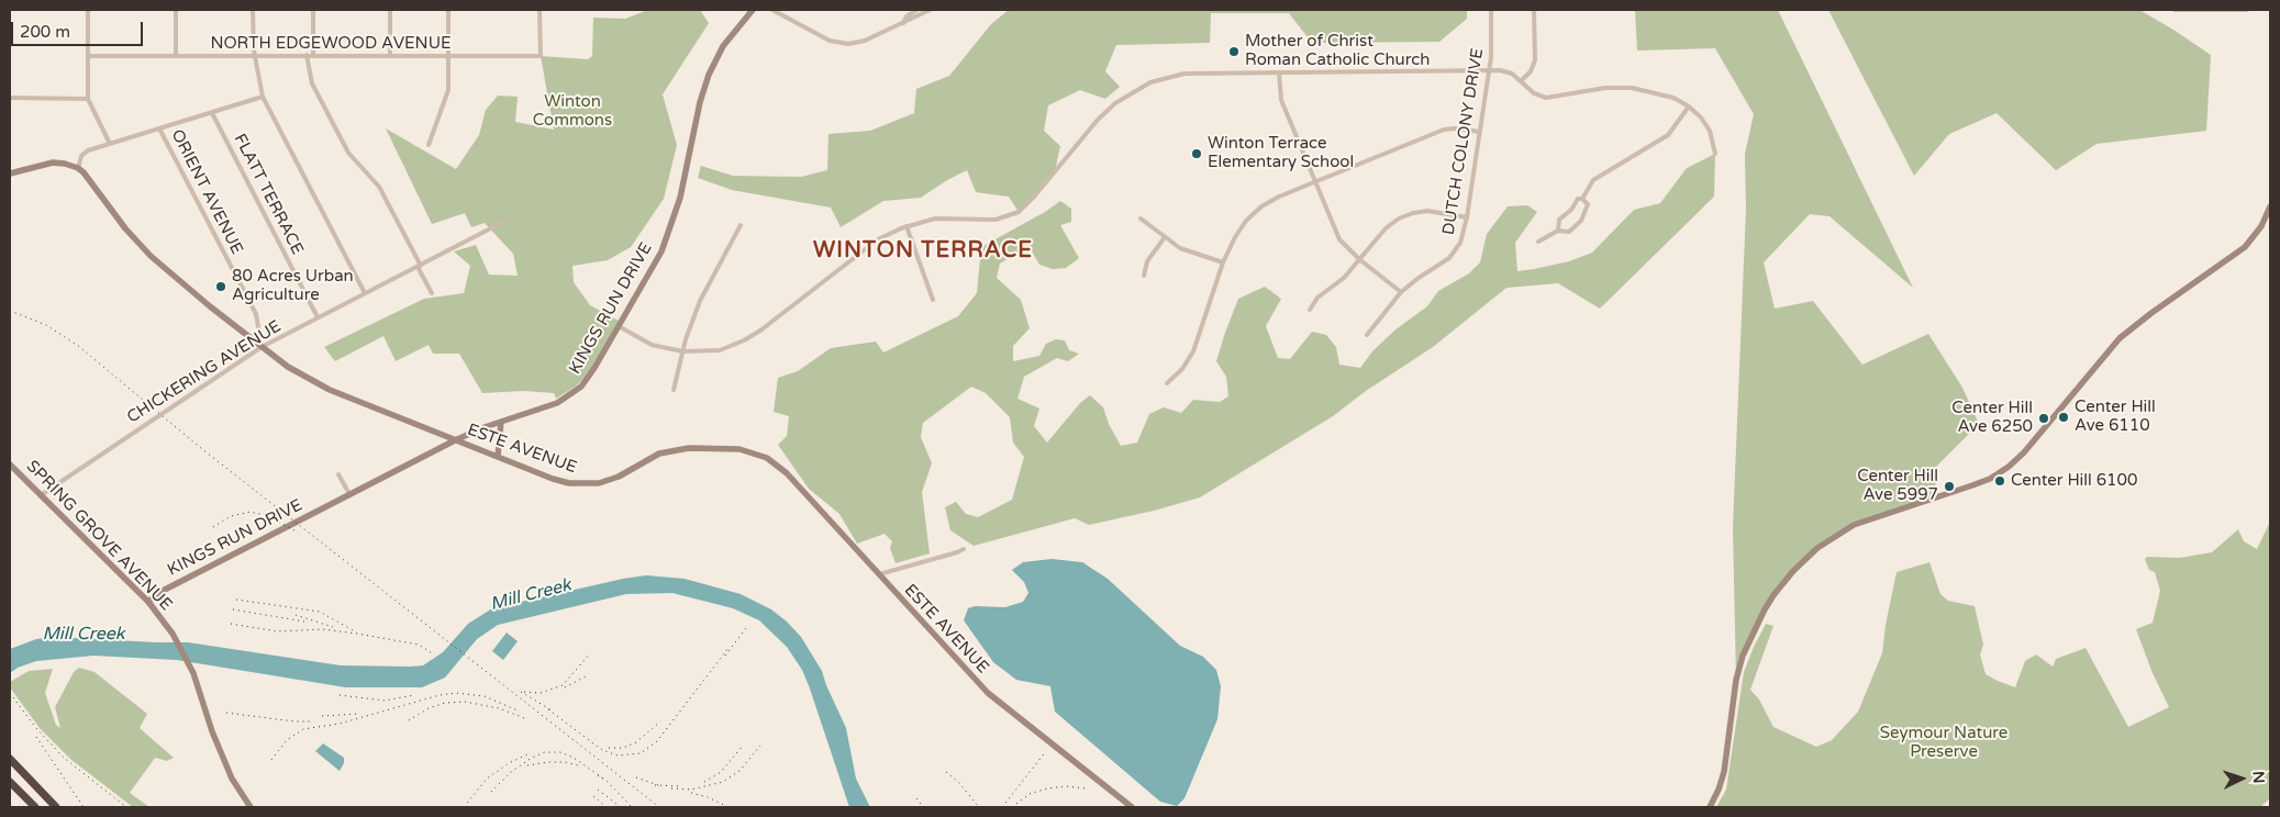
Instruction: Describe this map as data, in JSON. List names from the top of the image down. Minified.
{"streets":{"street":["NORTH EDGEWOOD AVENUE","DUTCH COLONY DRIVE","ORIENT AVENUE","FLATT TERRACE","KINGS RUN DRIVE","CHICKERING AVENUE","ESTE AVENUE","SPRING GROVE AVENUE"]},"crossings":[["FLATT TERRACE","CHICKERING AVENUE"],["KINGS RUN DRIVE","ESTE AVENUE"],["KINGS RUN DRIVE","SPRING GROVE AVENUE"],["CHICKERING AVENUE","ESTE AVENUE"],["CHICKERING AVENUE","SPRING GROVE AVENUE"]],"districts":["WINTON TERRACE"],"water":["Mill Creek"],"parks":["Winton Commons","Seymour Nature Preserve"],"places":["Mother of Christ Roman Catholic Church","Winton Terrace Elementary School","80 Acres Urban Agriculture","Center Hill Ave 6110","Center Hill Ave 6250","Center Hill 6100","Center Hill Ave 5997"],"scale_bar":"200 m","north":"right"}
